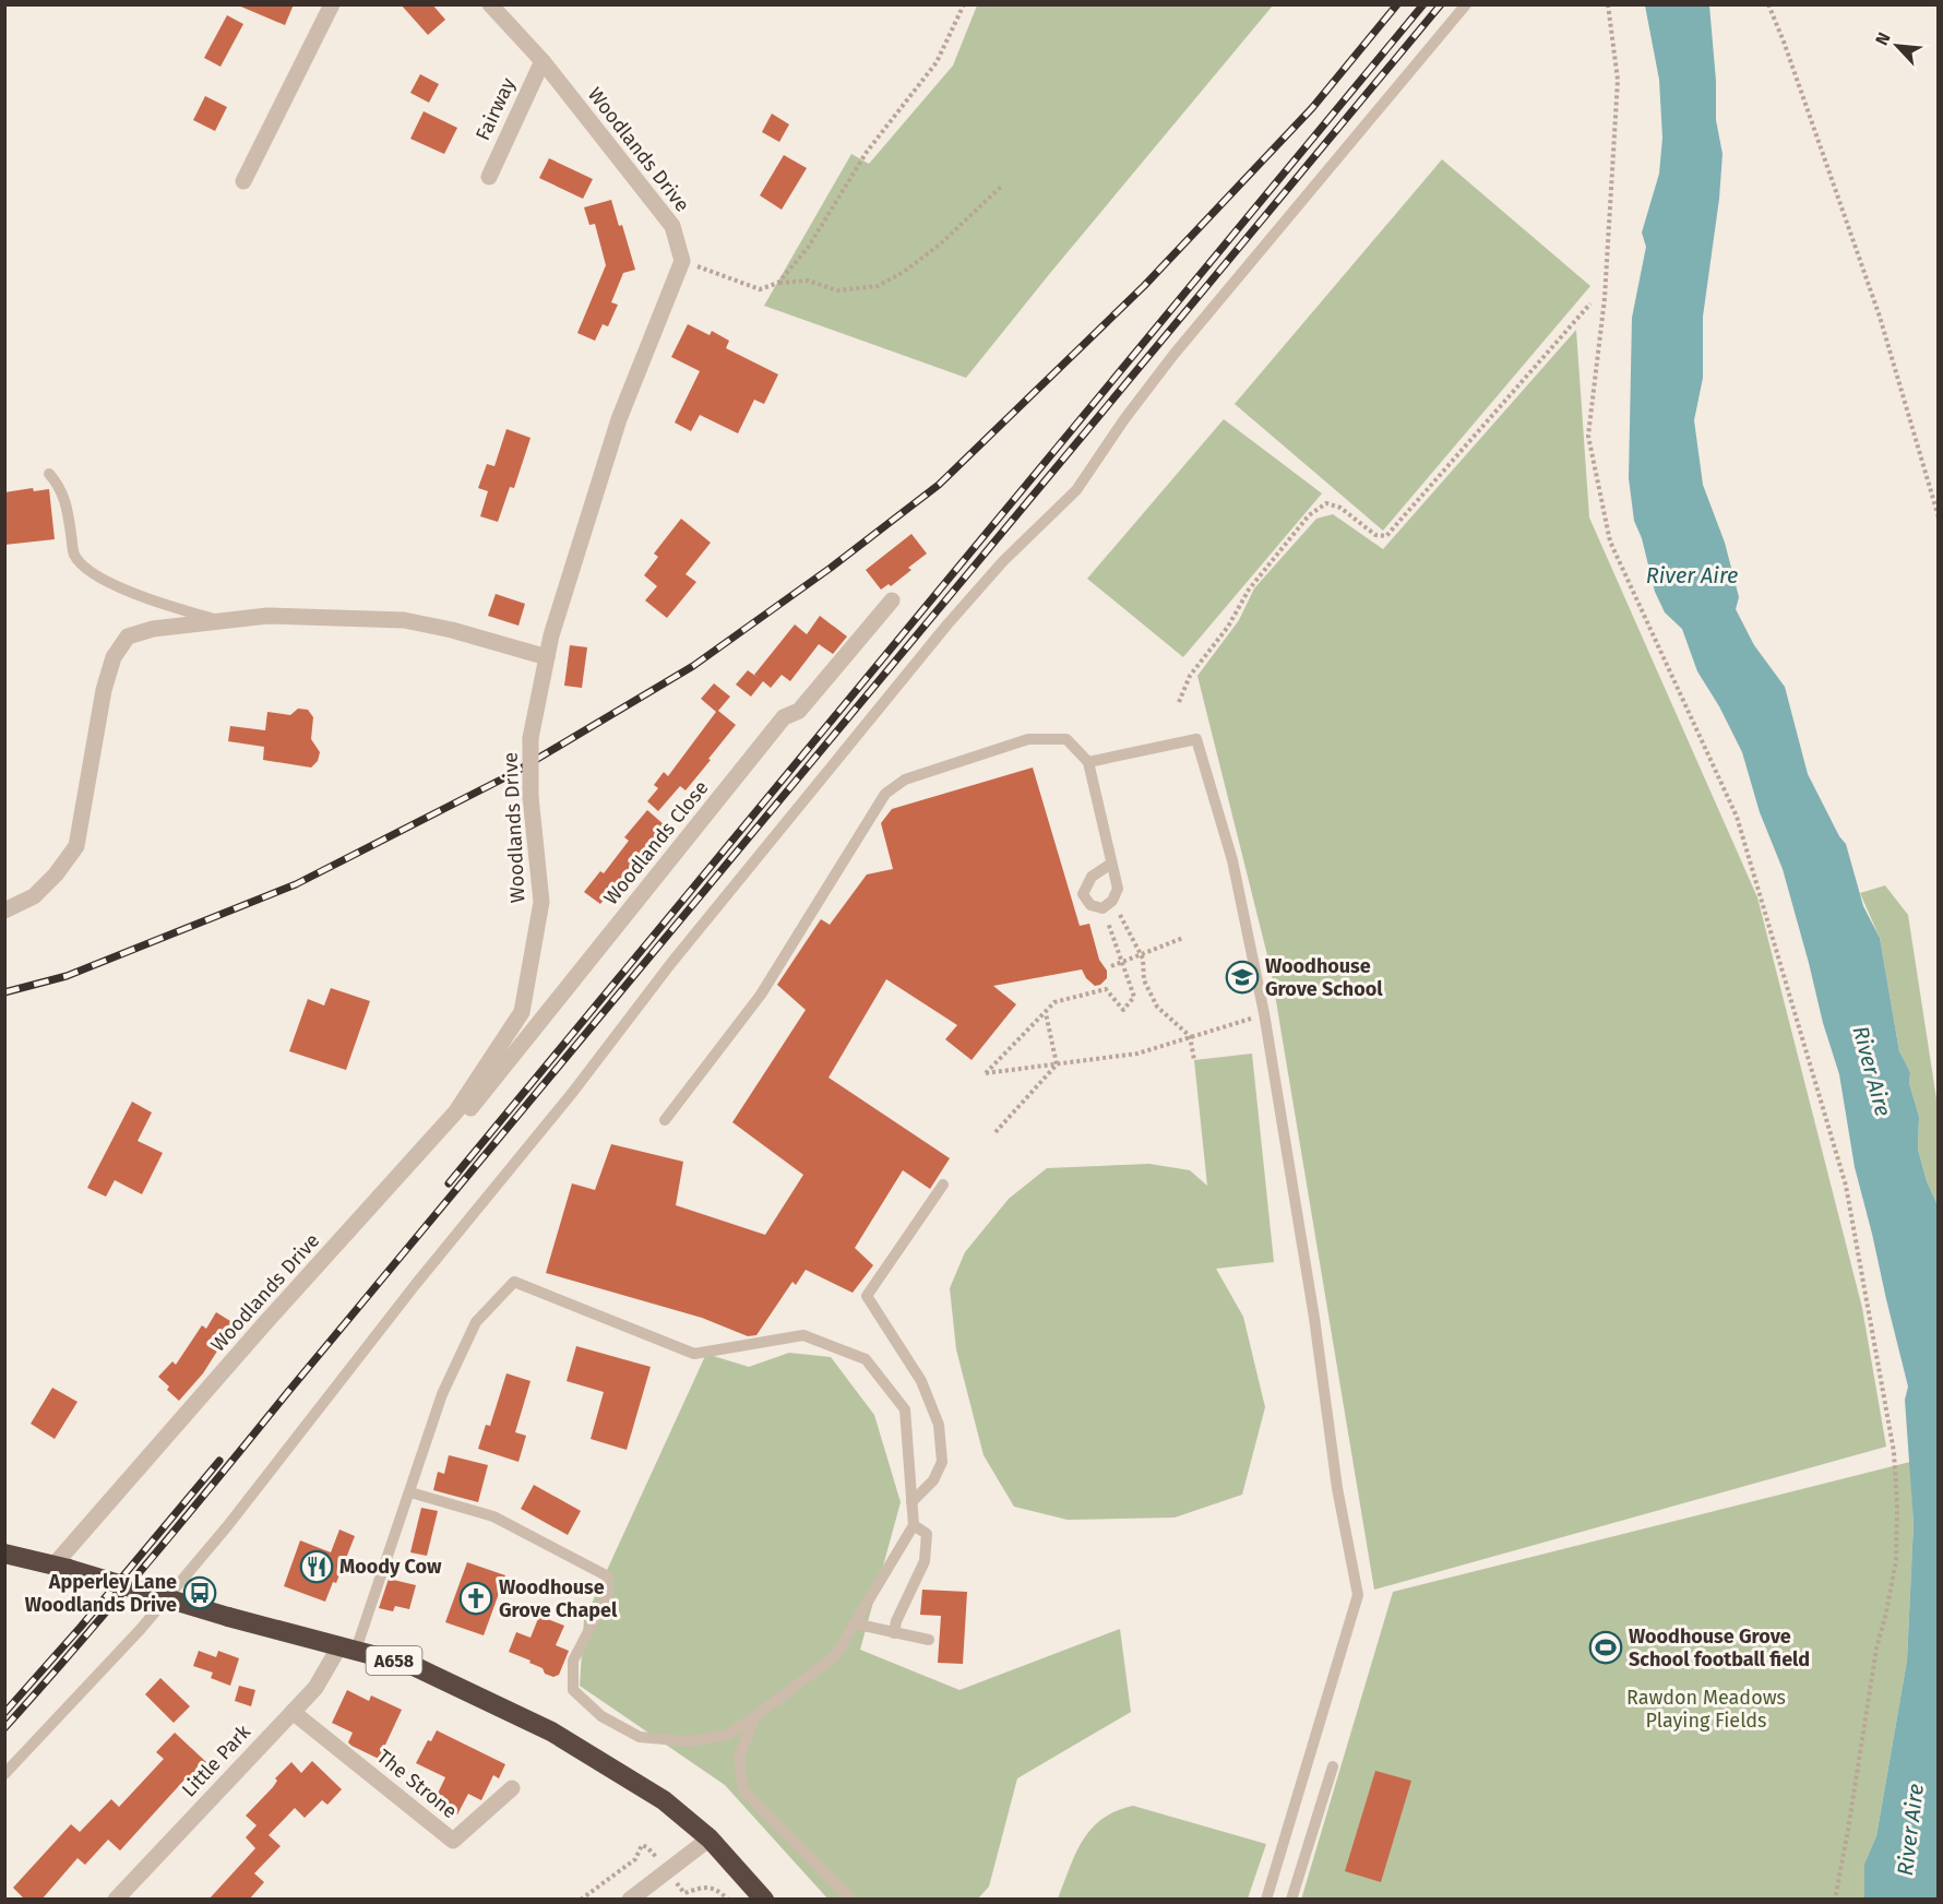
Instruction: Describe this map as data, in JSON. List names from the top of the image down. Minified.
{"streets":{"highway":["A658"],"street":["Fairway","Woodlands Drive","Woodlands Close","Little Park","The Strone"]},"crossings":[["Fairway","Woodlands Drive"],["Woodlands Drive","Woodlands Close"],["Woodlands Drive","A658"],["A658","Little Park"],["Little Park","The Strone"]],"water":["River Aire"],"parks":["Rawdon Meadows Playing Fields"],"places":{"school or university":["Woodhouse Grove School"],"restaurant":["Moody Cow"],"bus stop":["Apperley Lane Woodlands Drive"],"church":["Woodhouse Grove Chapel"],"sports":["Woodhouse Grove School football field"]},"north":"top left"}
